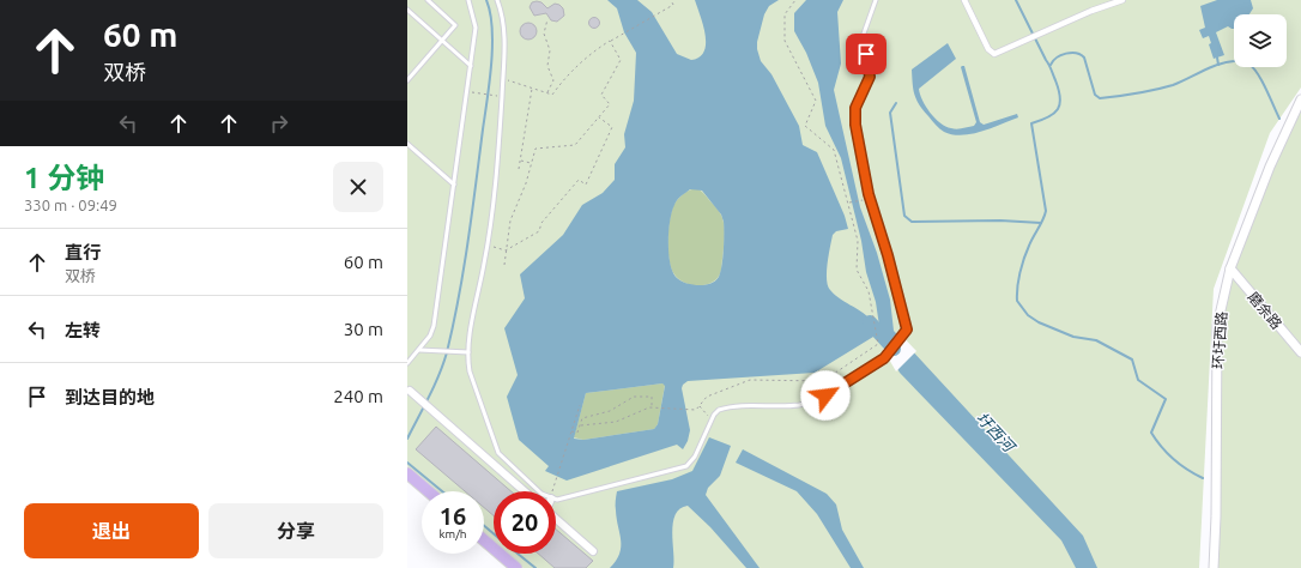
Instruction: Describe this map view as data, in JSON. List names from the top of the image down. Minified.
{"streets":{"street":["磨余路","环圩西路"]},"crossings":[["磨余路","环圩西路"]],"water":["圩西河"],"page":{"turn":["60 m","双桥"],"heading":["1 分钟","330 m · 09:49"],"list":[{"name":"直行","note":"双桥","value":"60 m"},{"name":"左转","value":"30 m"},{"name":"到达目的地","value":"240 m"}],"speed":"16 km/h","limit":"20","buttons":["退出","分享"]}}
